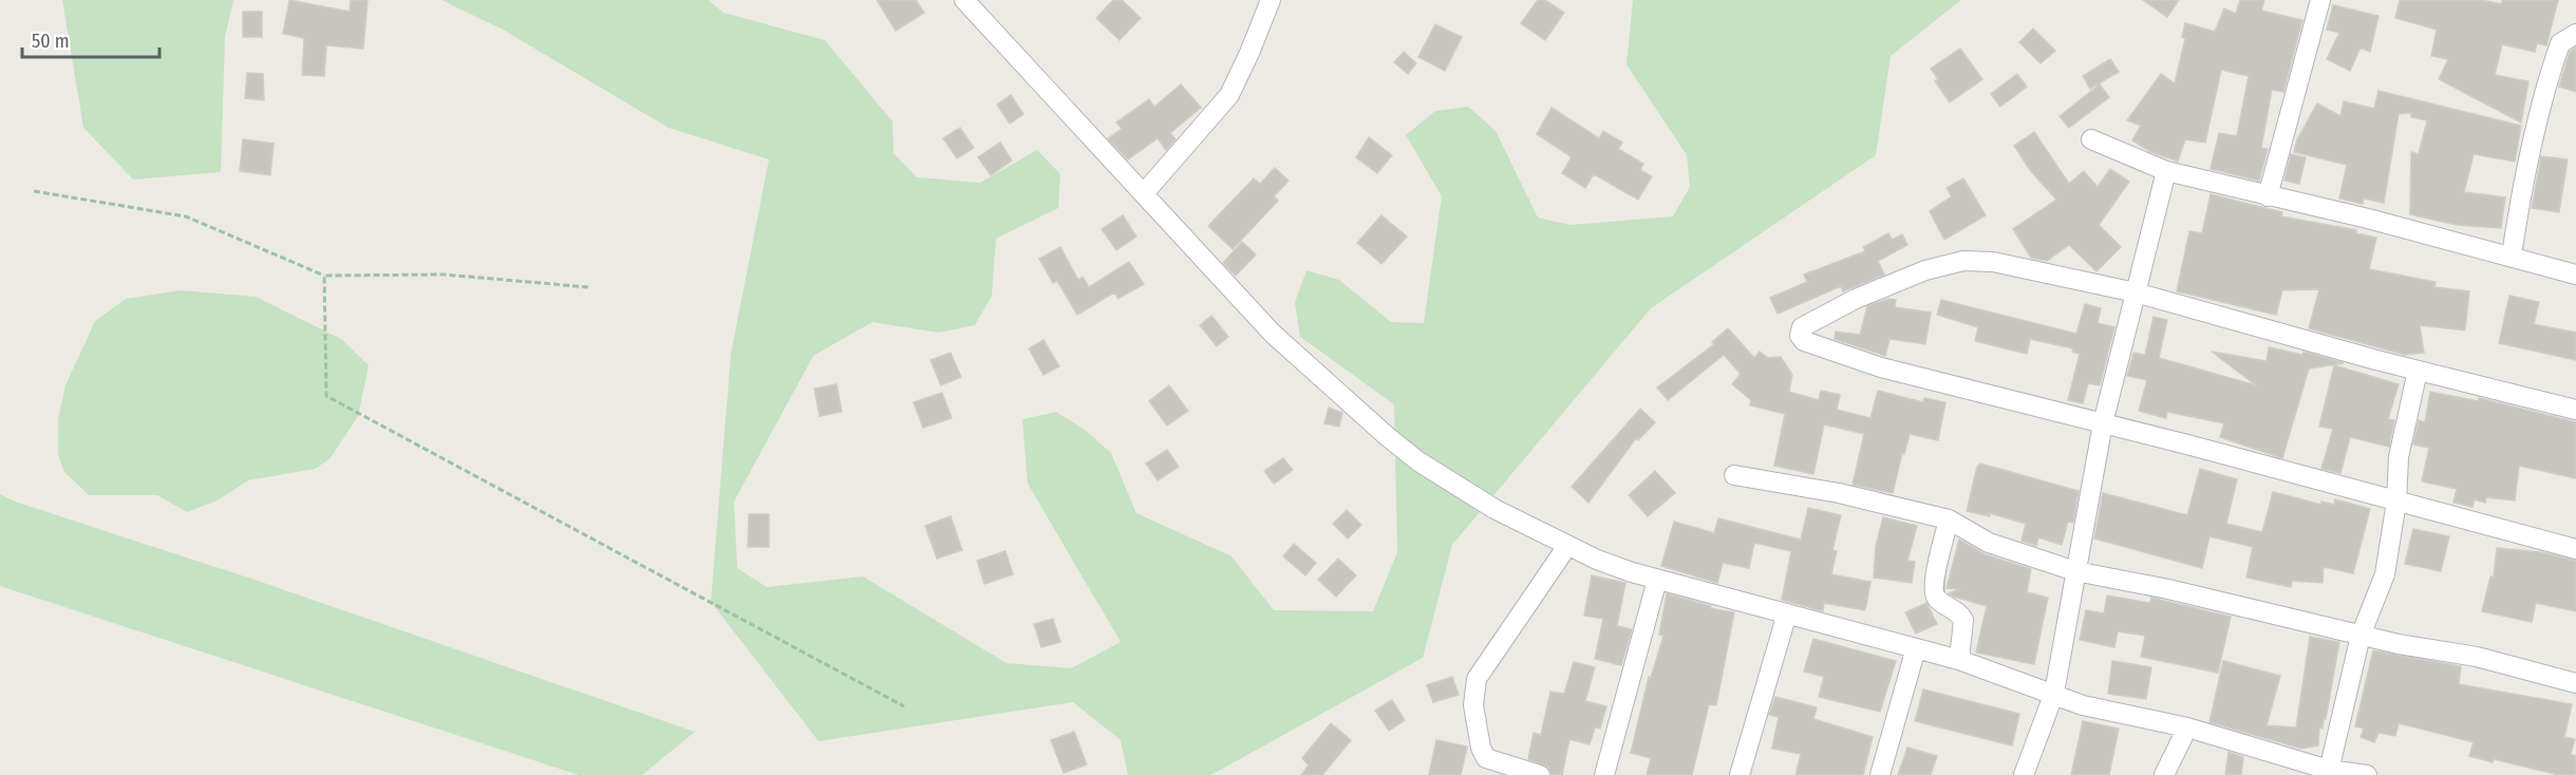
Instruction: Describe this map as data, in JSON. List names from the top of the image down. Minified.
{"scale_bar":"50 m"}
